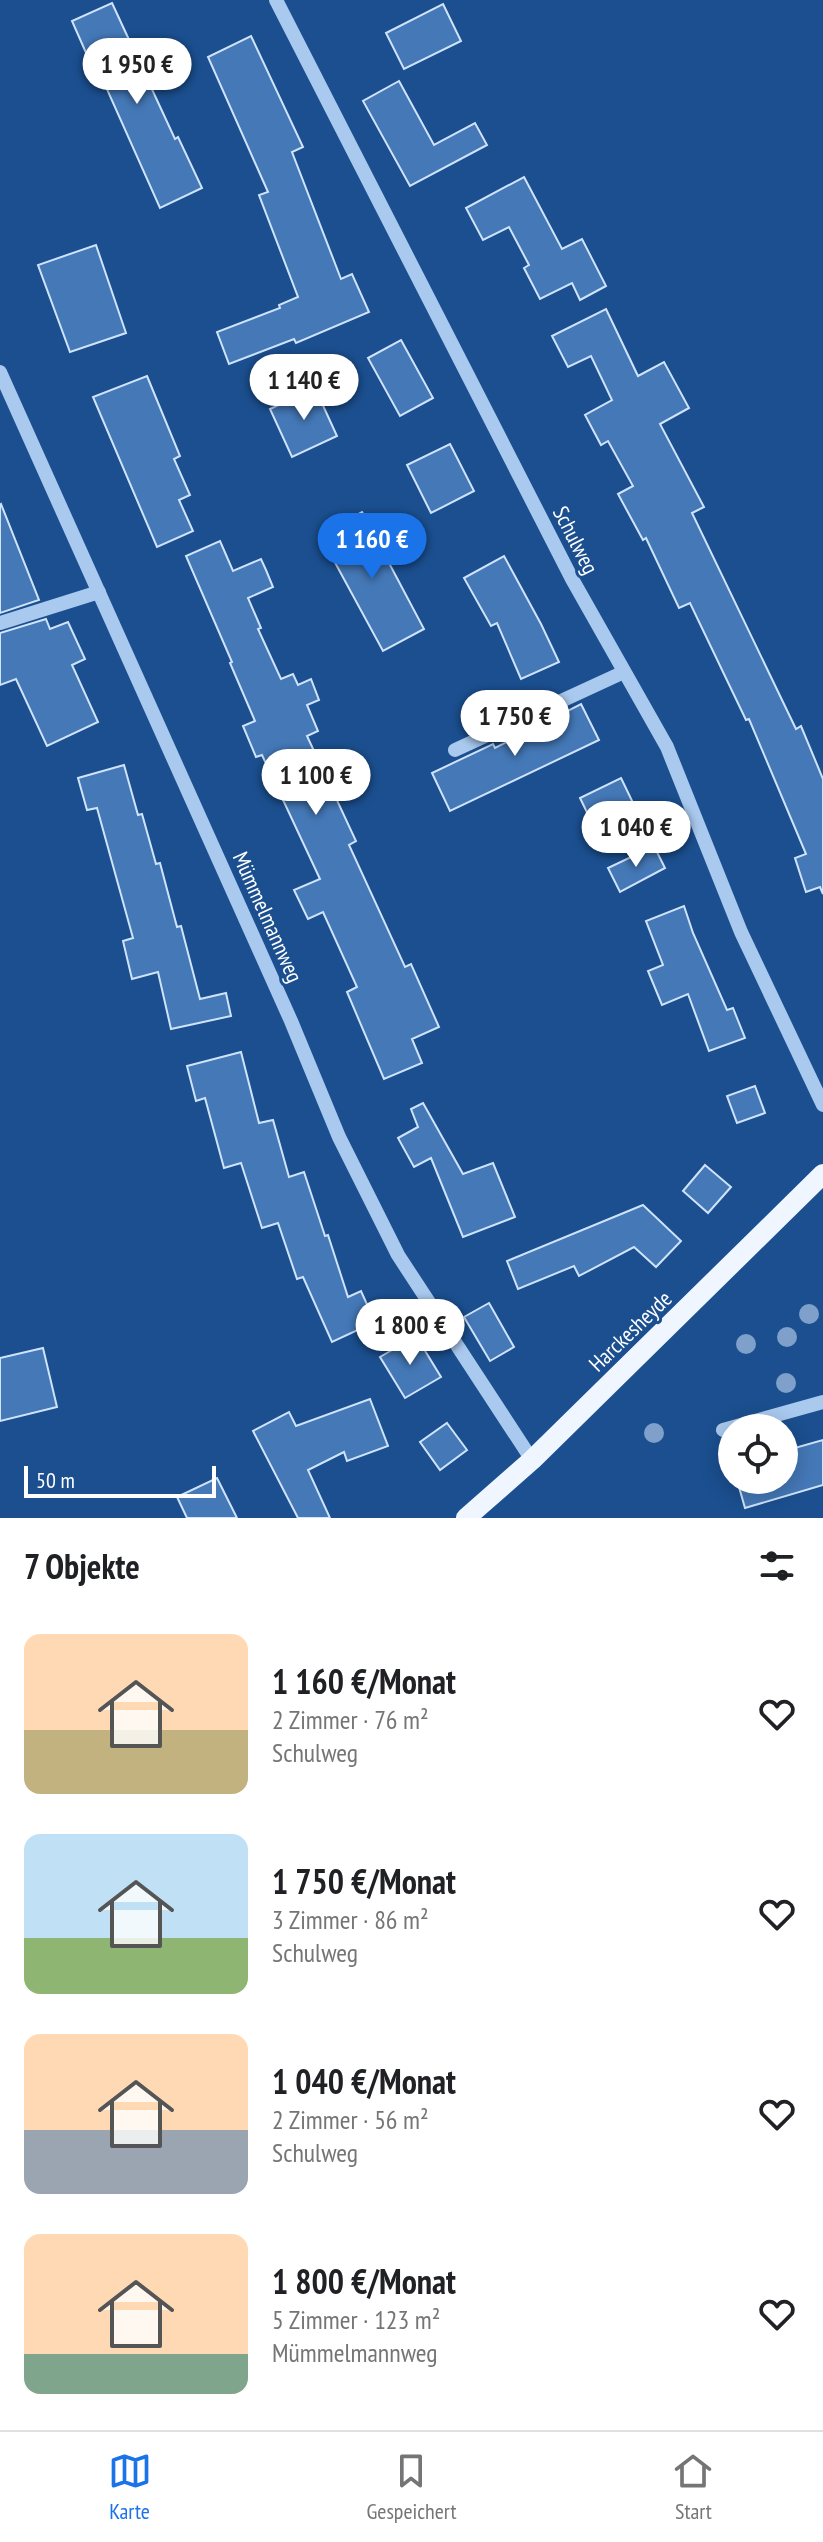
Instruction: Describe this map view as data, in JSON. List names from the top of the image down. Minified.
{"streets":{"main road":["Harckesheyde"],"street":["Schulweg","Mümmelmannweg"]},"crossings":[["Mümmelmannweg","Harckesheyde"]],"scale_bar":"50 m","page":{"price":["1 950 €","1 140 €","1 160 €","1 750 €","1 100 €","1 040 €","1 800 €"],"scale":"50 m","heading":"7 Objekte","list":[{"name":"1 160 €/Monat","note":"2 Zimmer · 76 m² · Schulweg"},{"name":"1 750 €/Monat","note":"3 Zimmer · 86 m² · Schulweg"},{"name":"1 040 €/Monat","note":"2 Zimmer · 56 m² · Schulweg"},{"name":"1 800 €/Monat","note":"5 Zimmer · 123 m² · Mümmelmannweg"}],"tabs":["Karte","Gespeichert","Start"]}}
